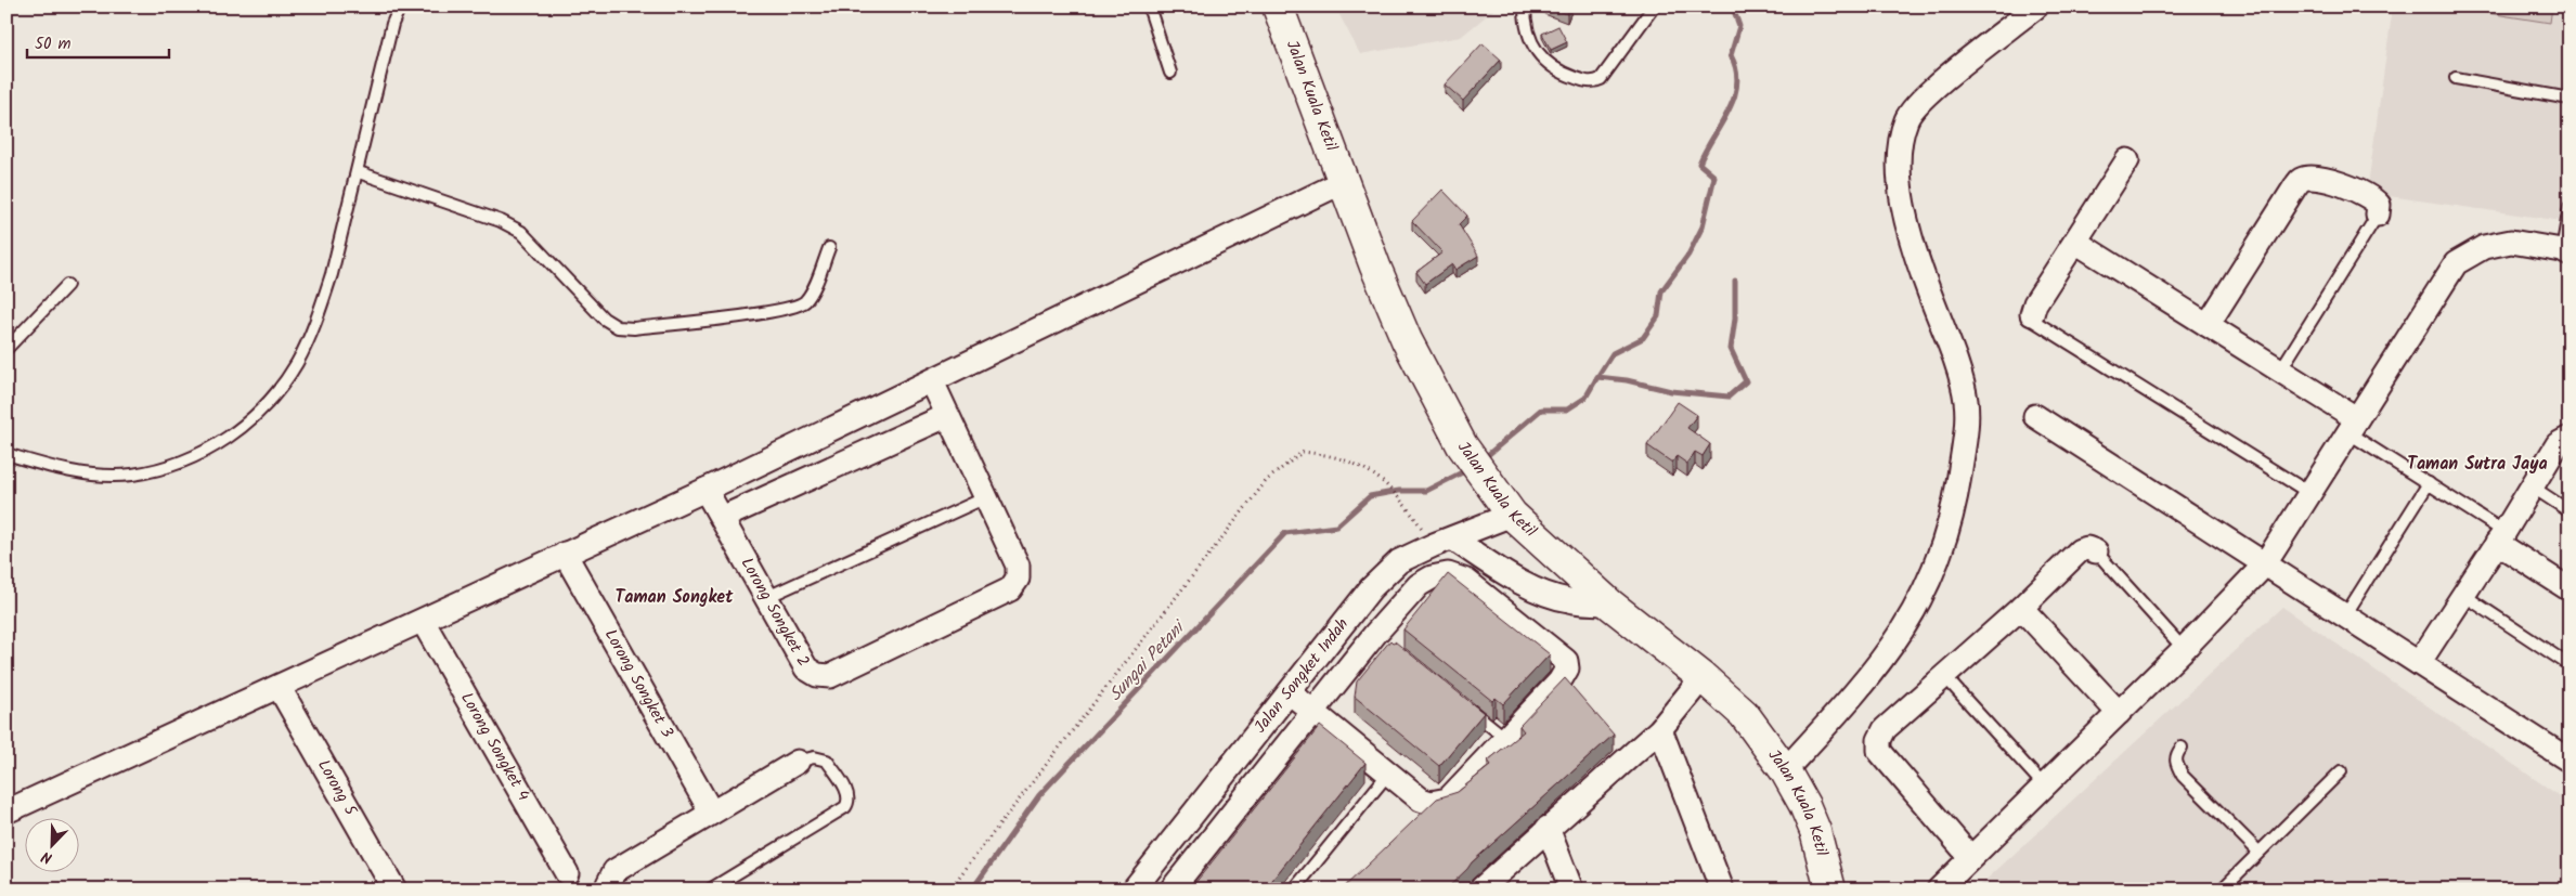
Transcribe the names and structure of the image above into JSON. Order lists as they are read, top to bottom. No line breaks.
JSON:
{"streets":{"main road":["Jalan Kuala Ketil"],"street":["Lorong Songket 2","Jalan Songket Indah","Lorong Songket 3","Lorong Songket 4","Lorong 5"]},"crossings":[["Jalan Kuala Ketil","Jalan Songket Indah"]],"districts":["Taman Sutra Jaya","Taman Songket"],"water":["Sungai Petani"],"scale_bar":"50 m","north":"bottom left"}
